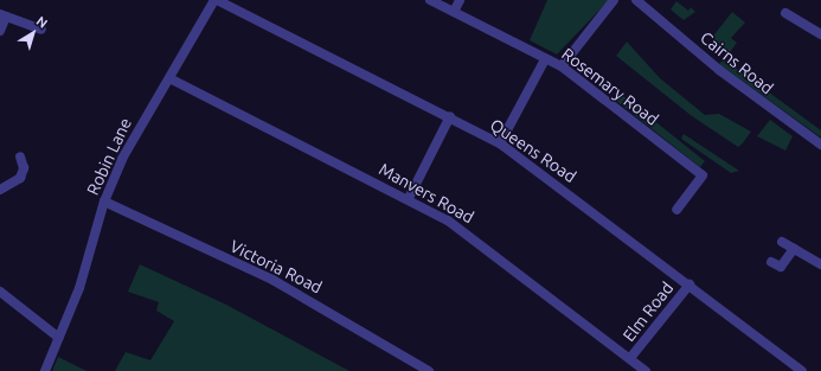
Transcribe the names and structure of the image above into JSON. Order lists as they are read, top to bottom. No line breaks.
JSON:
{"streets":{"street":["Cairns Road","Rosemary Road","Queens Road","Robin Lane","Manvers Road","Victoria Road","Elm Road"]},"crossings":[["Queens Road","Robin Lane"],["Queens Road","Elm Road"],["Robin Lane","Manvers Road"],["Robin Lane","Victoria Road"],["Manvers Road","Elm Road"]],"north":"top right"}
